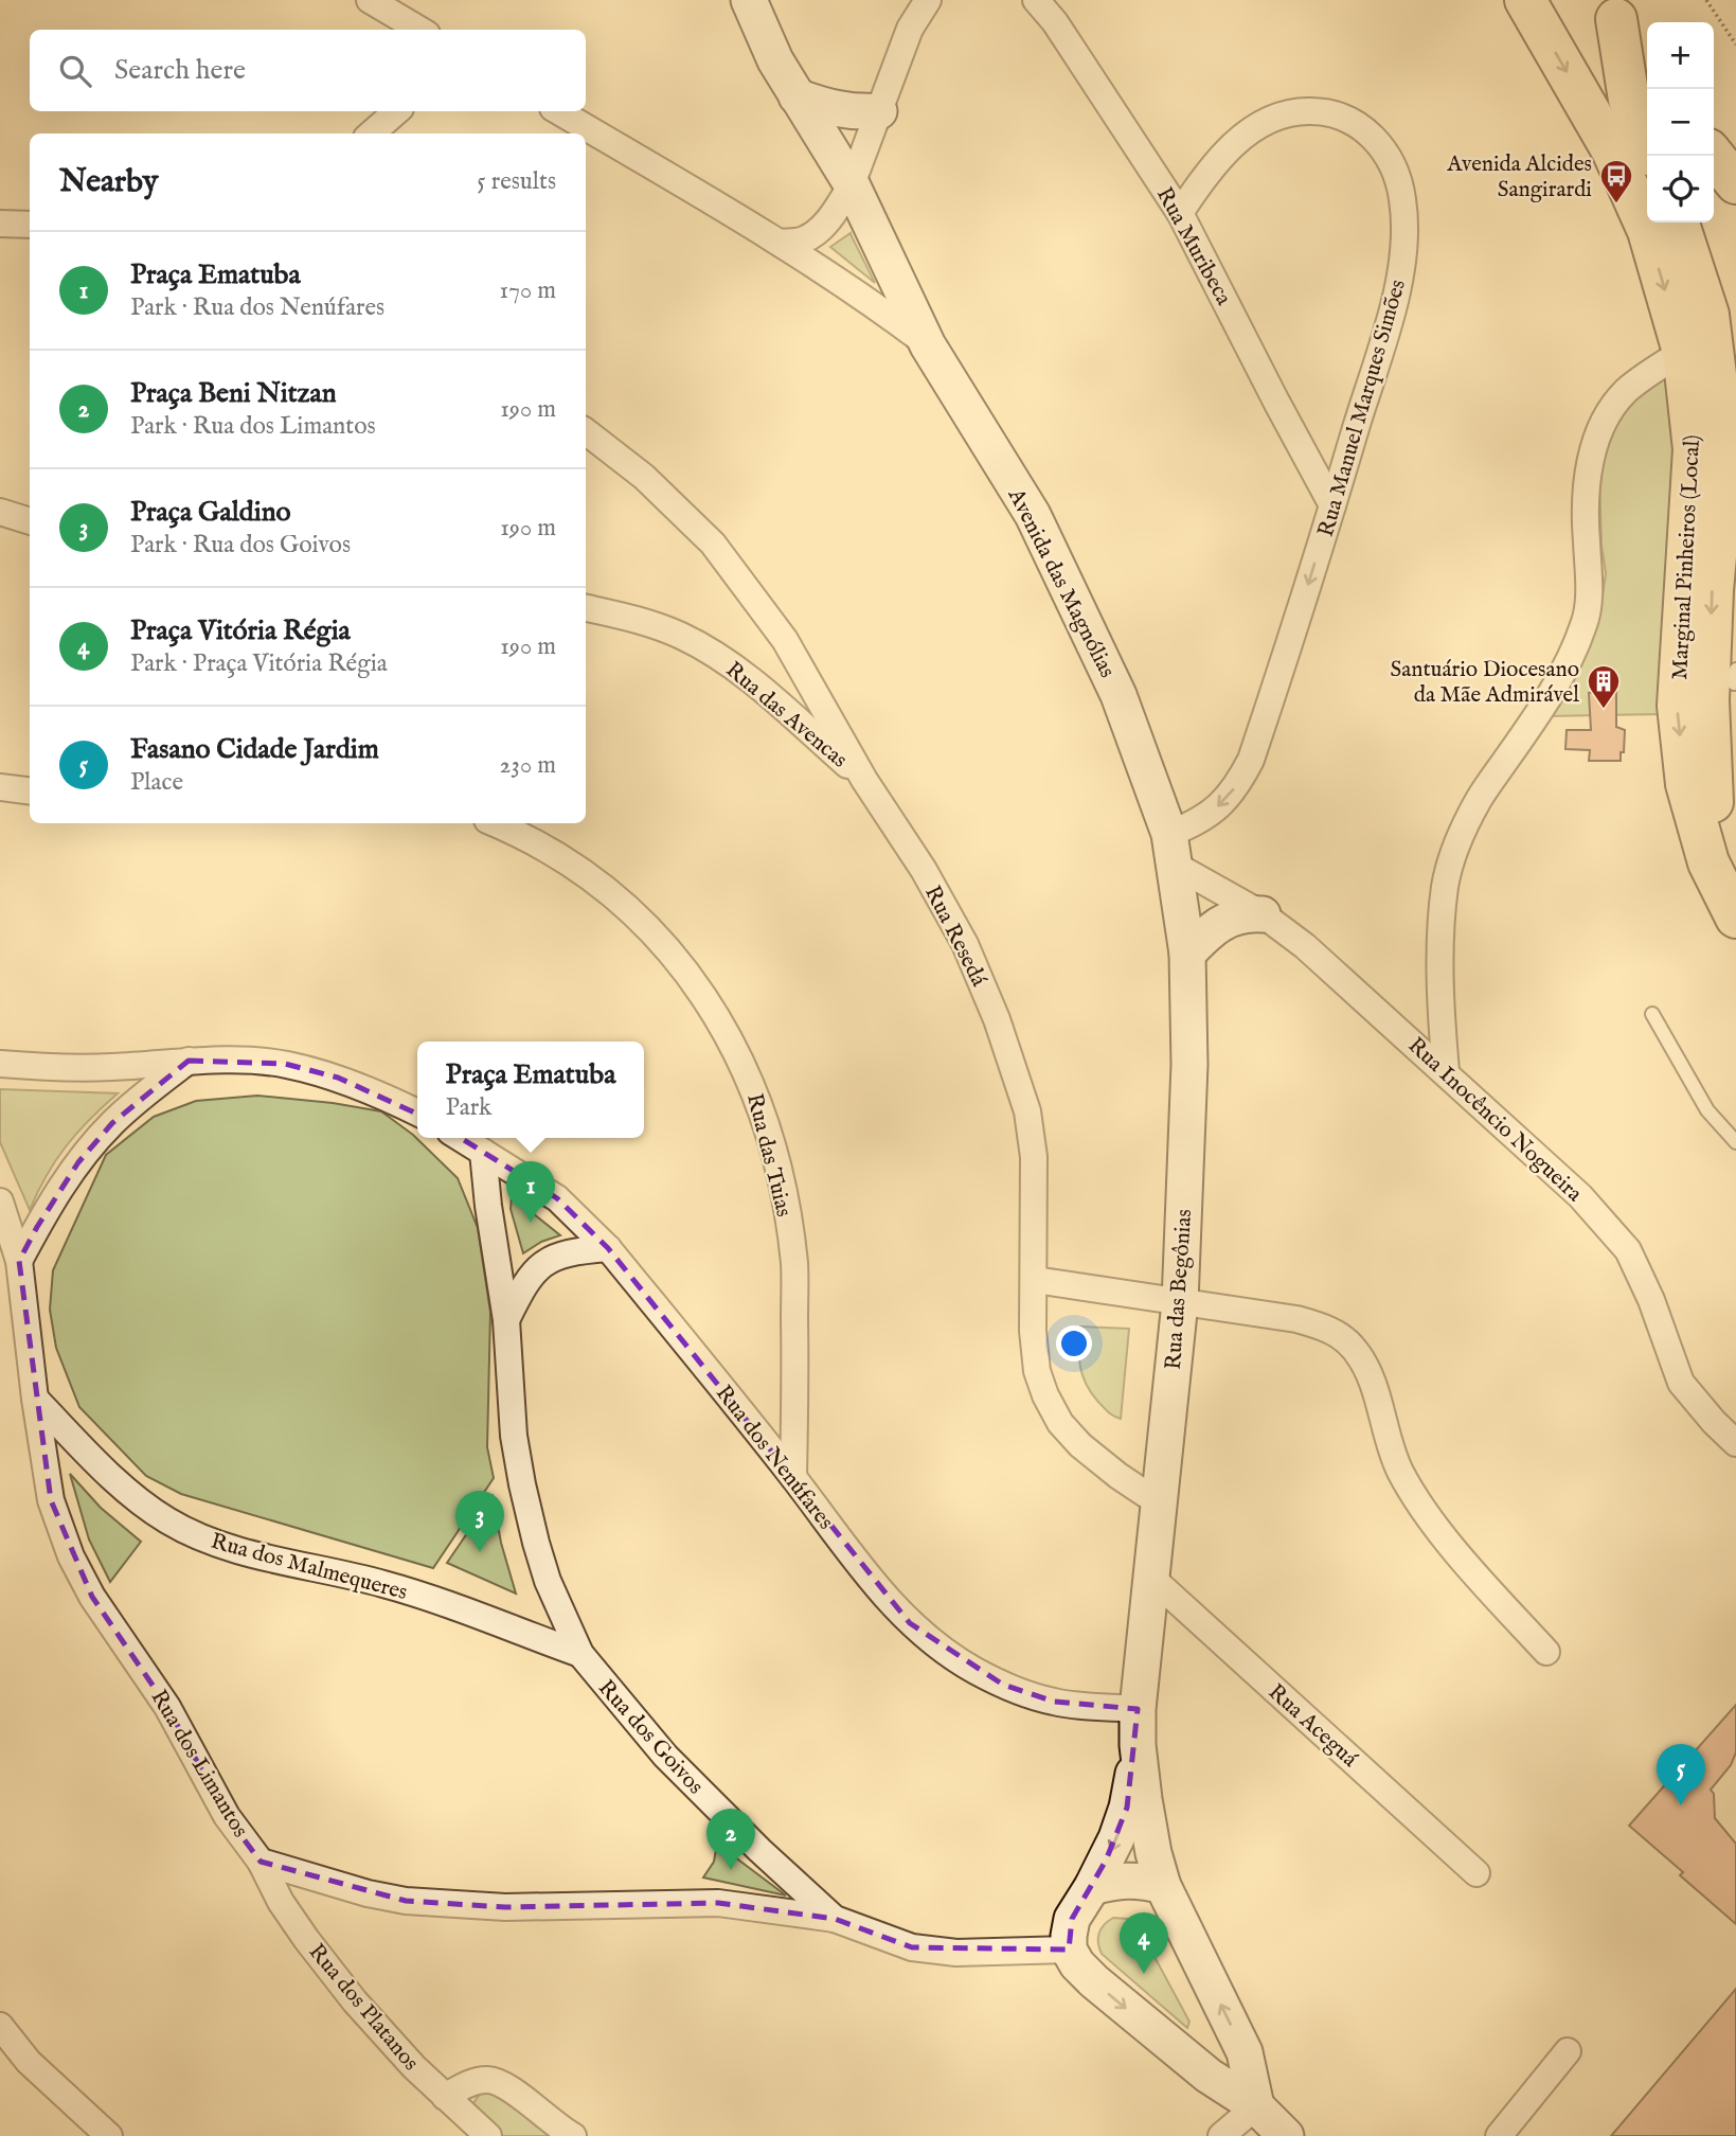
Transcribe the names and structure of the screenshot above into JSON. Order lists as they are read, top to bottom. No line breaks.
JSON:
{"streets":{"highway":["Marginal Pinheiros (Local)"],"main road":["Avenida das Magnólias","Rua das Begônias"],"street":["Rua Muribeca","Rua Manuel Marques Simões","Rua das Avencas","Rua Resedá","Rua Inocêncio Nogueira","Rua das Tuias","Rua dos Nenúfares","Rua dos Malmequeres","Rua Aceguá","Rua dos Goivos","Rua dos Limantos","Rua dos Platanos"]},"crossings":[["Rua Muribeca","Rua Manuel Marques Simões"],["Rua Manuel Marques Simões","Avenida das Magnólias"],["Rua Manuel Marques Simões","Rua Inocêncio Nogueira"],["Rua Manuel Marques Simões","Rua das Begônias"],["Avenida das Magnólias","Rua Inocêncio Nogueira"],["Avenida das Magnólias","Rua das Begônias"],["Rua das Avencas","Rua Resedá"],["Rua Resedá","Rua das Begônias"],["Rua Inocêncio Nogueira","Rua das Begônias"],["Rua das Tuias","Rua dos Nenúfares"],["Rua das Begônias","Rua dos Nenúfares"],["Rua das Begônias","Rua Aceguá"],["Rua das Begônias","Rua dos Goivos"],["Rua dos Nenúfares","Rua dos Goivos"],["Rua dos Malmequeres","Rua dos Goivos"],["Rua dos Malmequeres","Rua dos Limantos"],["Rua dos Goivos","Rua dos Limantos"],["Rua dos Limantos","Rua dos Platanos"]],"places":{"bus stop":["Avenida Alcides Sangirardi"],"building":["Santuário Diocesano da Mãe Admirável"]},"page":{"map_buttons":["+","−"],"search":"Search here","heading":["Nearby","5 results"],"list":[{"mark":"1","name":"Praça Ematuba","note":"Park · Rua dos Nenúfares","value":"170 m"},{"mark":"2","name":"Praça Beni Nitzan","note":"Park · Rua dos Limantos","value":"190 m"},{"mark":"3","name":"Praça Galdino","note":"Park · Rua dos Goivos","value":"190 m"},{"mark":"4","name":"Praça Vitória Régia","note":"Park · Praça Vitória Régia","value":"190 m"},{"mark":"5","name":"Fasano Cidade Jardim","note":"Place","value":"230 m"}],"popup":["Praça Ematuba","Park"],"pins":["1","3","5","2","4"]}}
